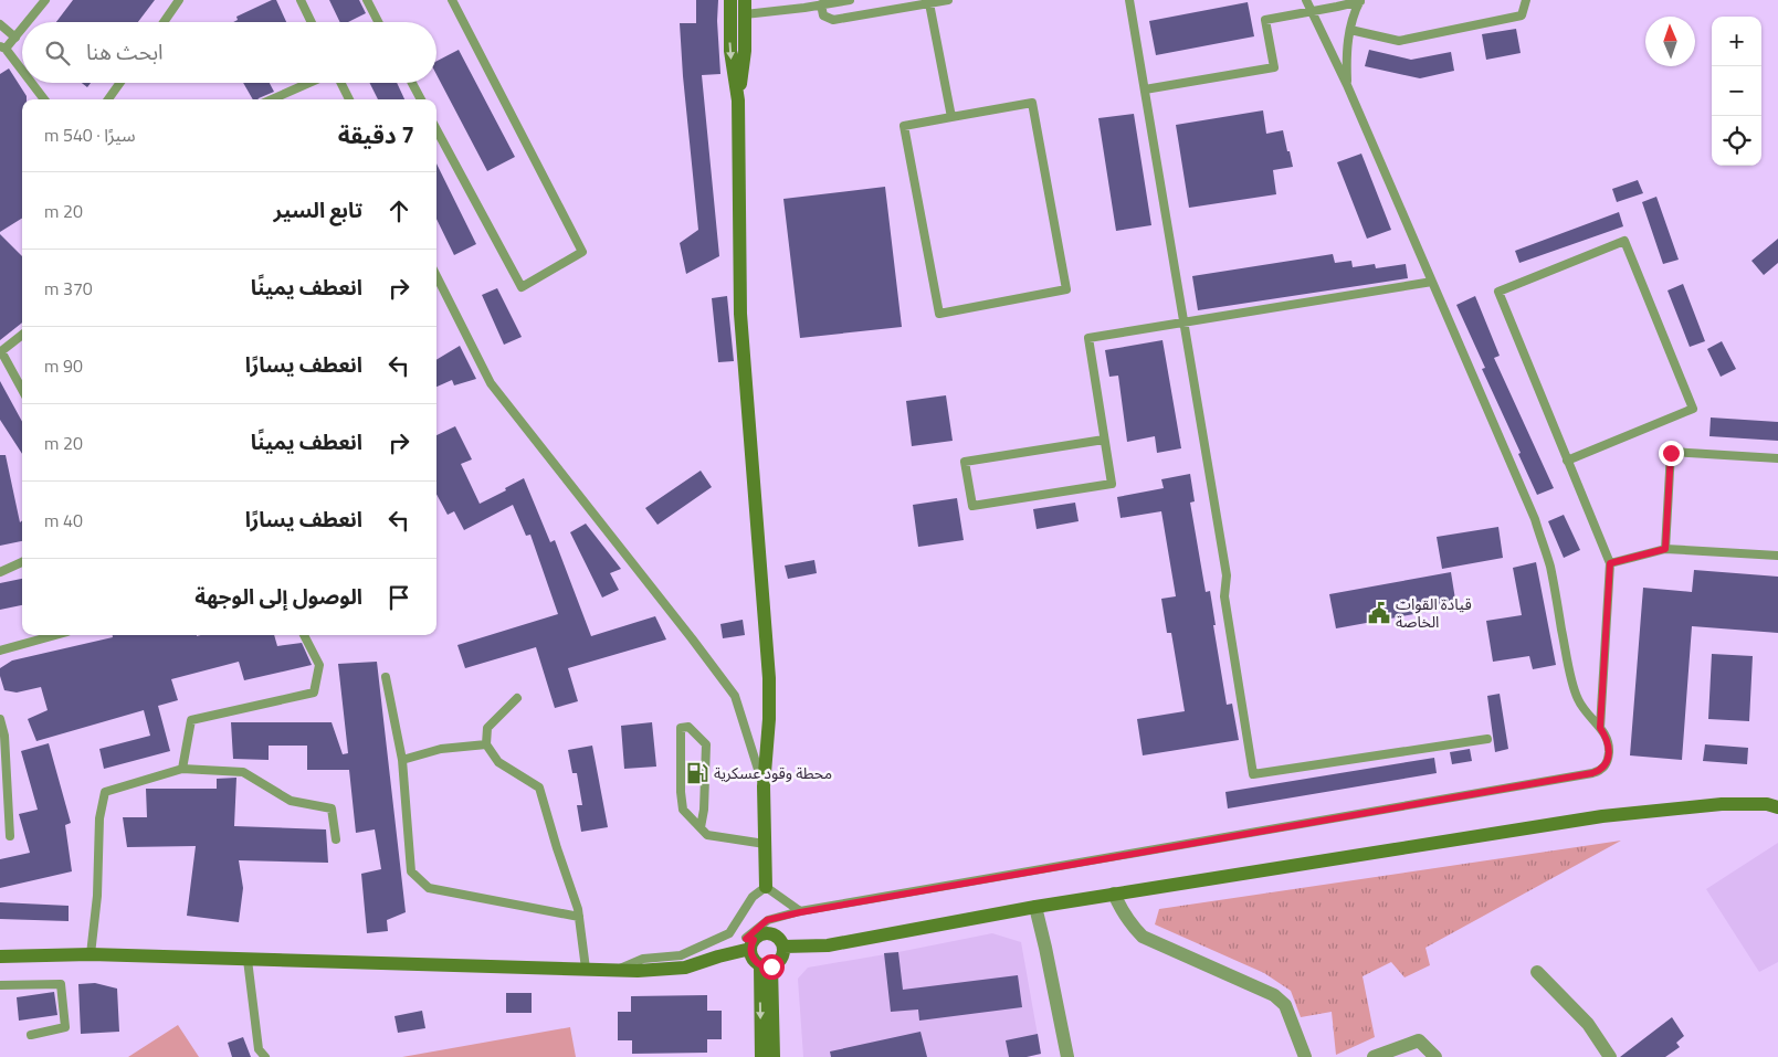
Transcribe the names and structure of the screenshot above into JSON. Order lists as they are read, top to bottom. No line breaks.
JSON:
{"places":{"public building":["قيادة القوات الخاصة"],"fuel station":["محطة وقود عسكرية"]},"north":"top","page":{"map_buttons":["+","−"],"search":"ابحث هنا","heading":["7 دقيقة","سيرًا · 540 m"],"list":[["تابع السير","20 m"],["انعطف يمينًا","370 m"],["انعطف يسارًا","90 m"],["انعطف يمينًا","20 m"],["انعطف يسارًا","40 m"],"الوصول إلى الوجهة"]}}
